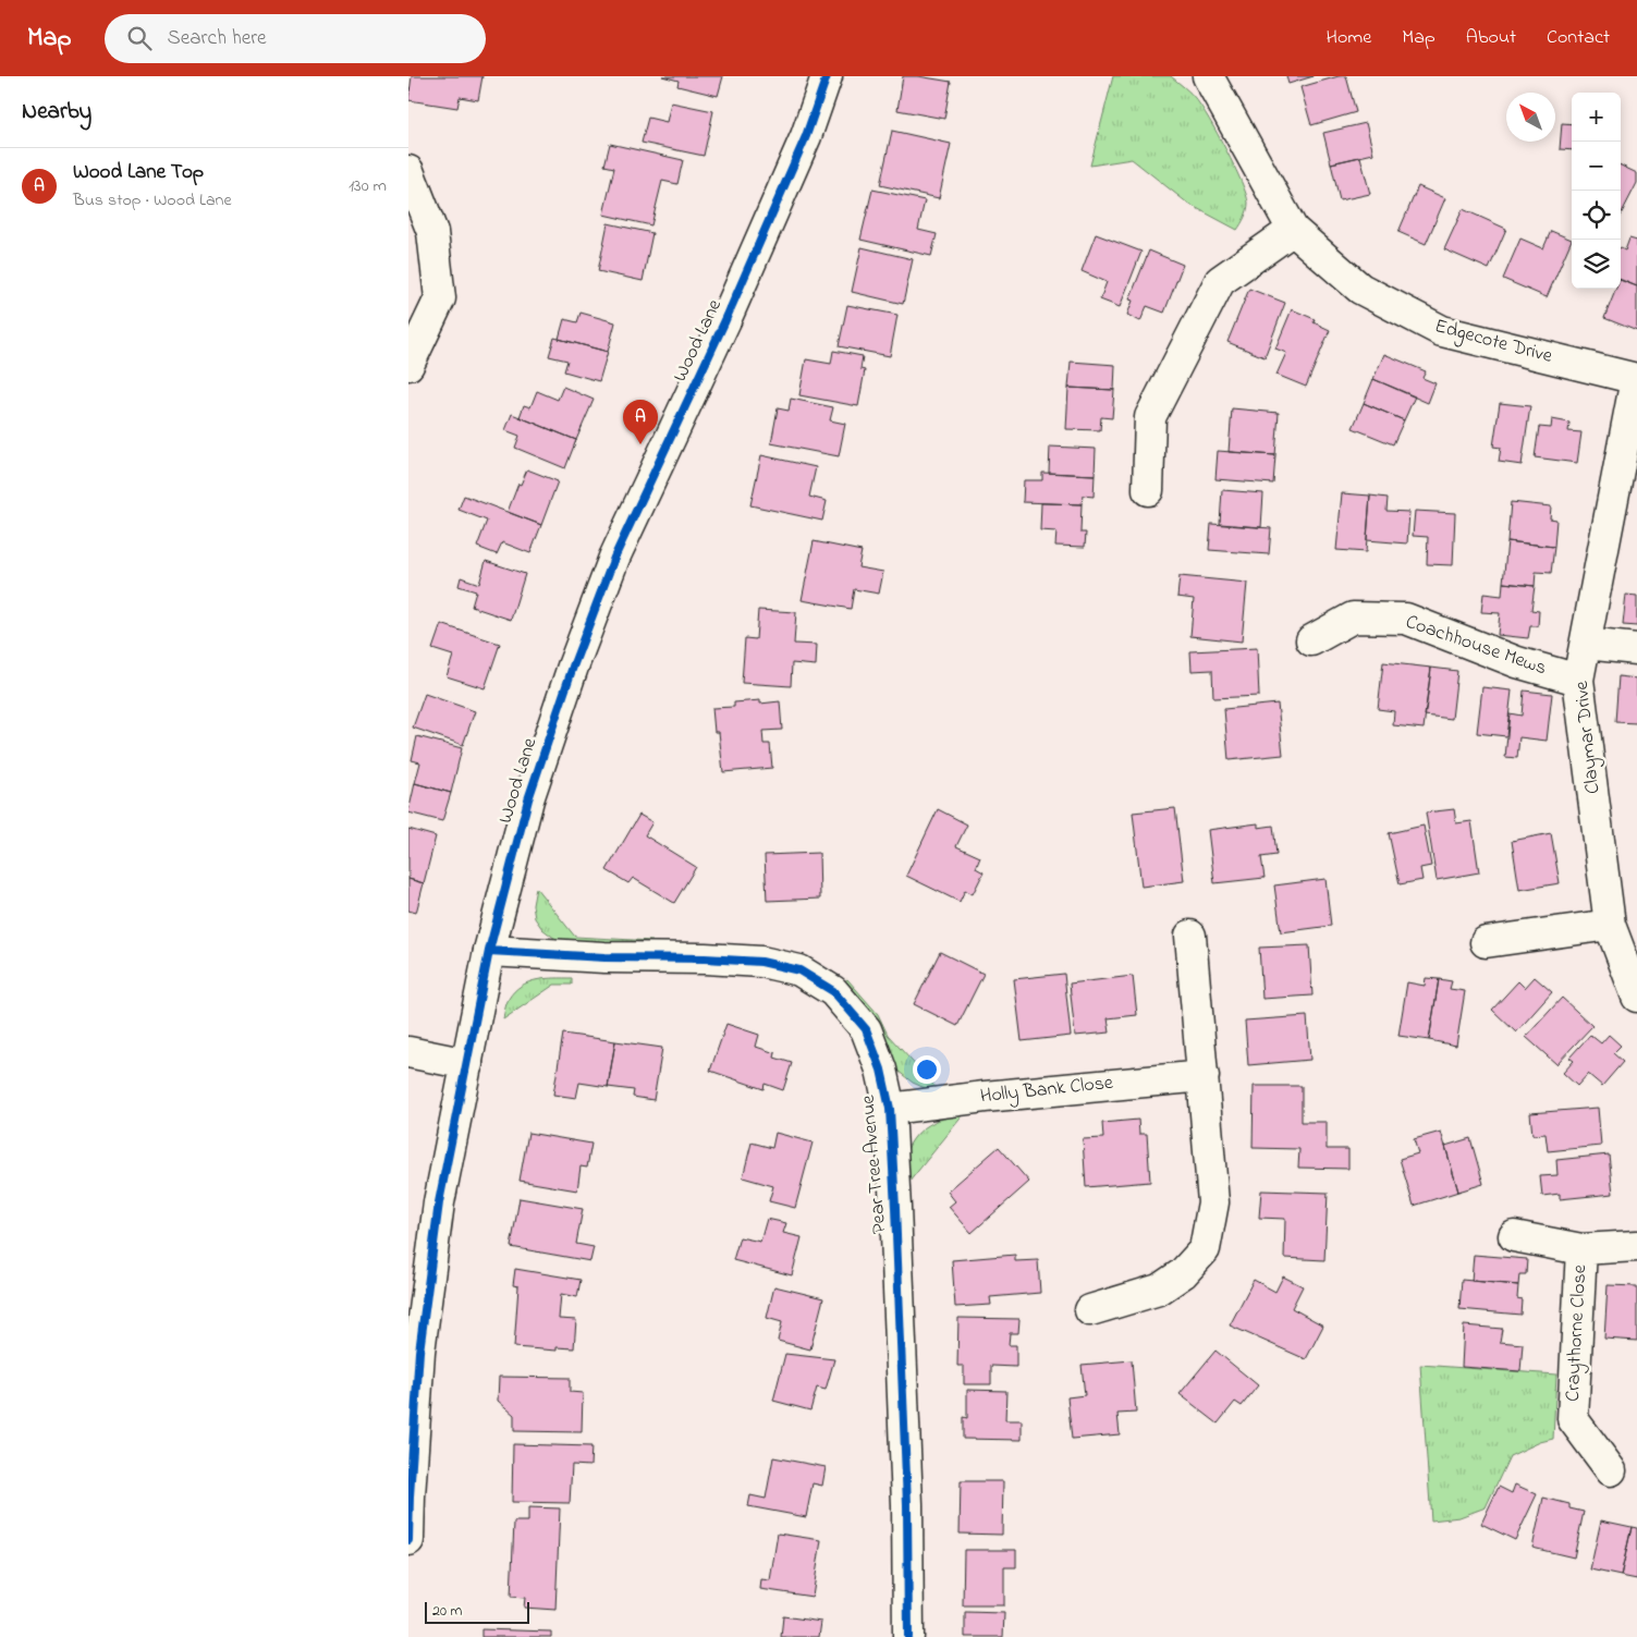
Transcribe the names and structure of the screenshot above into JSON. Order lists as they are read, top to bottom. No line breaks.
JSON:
{"streets":{"street":["Wood Lane","Edgecote Drive","Coachhouse Mews","Claymar Drive","Holly Bank Close","Pear Tree Avenue","Craythorne Close"]},"crossings":[["Wood Lane","Pear Tree Avenue"],["Edgecote Drive","Claymar Drive"],["Coachhouse Mews","Claymar Drive"],["Holly Bank Close","Pear Tree Avenue"]],"scale_bar":"20 m","north":"top left","page":{"header":"Map","search":"Search here","nav":["Home","Map","About","Contact"],"heading":"Nearby","map_buttons":["+","−"],"list":[{"mark":"A","name":"Wood Lane Top","note":"Bus stop · Wood Lane","value":"130 m"}],"pins":"A","scale":"20 m"}}
